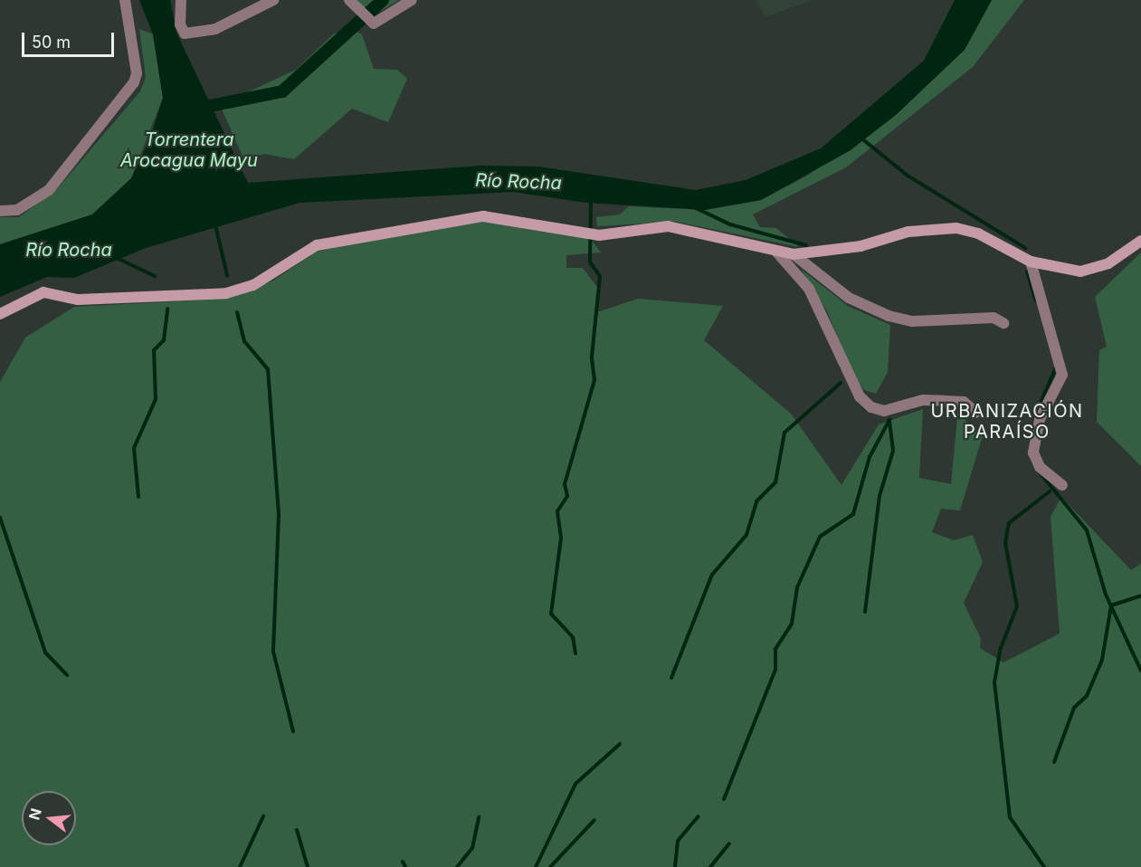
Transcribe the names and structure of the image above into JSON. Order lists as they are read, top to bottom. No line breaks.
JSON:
{"districts":["URBANIZACIÓN PARAÍSO"],"water":["Torrentera Arocagua Mayu","Río Rocha"],"scale_bar":"50 m","north":"left"}
